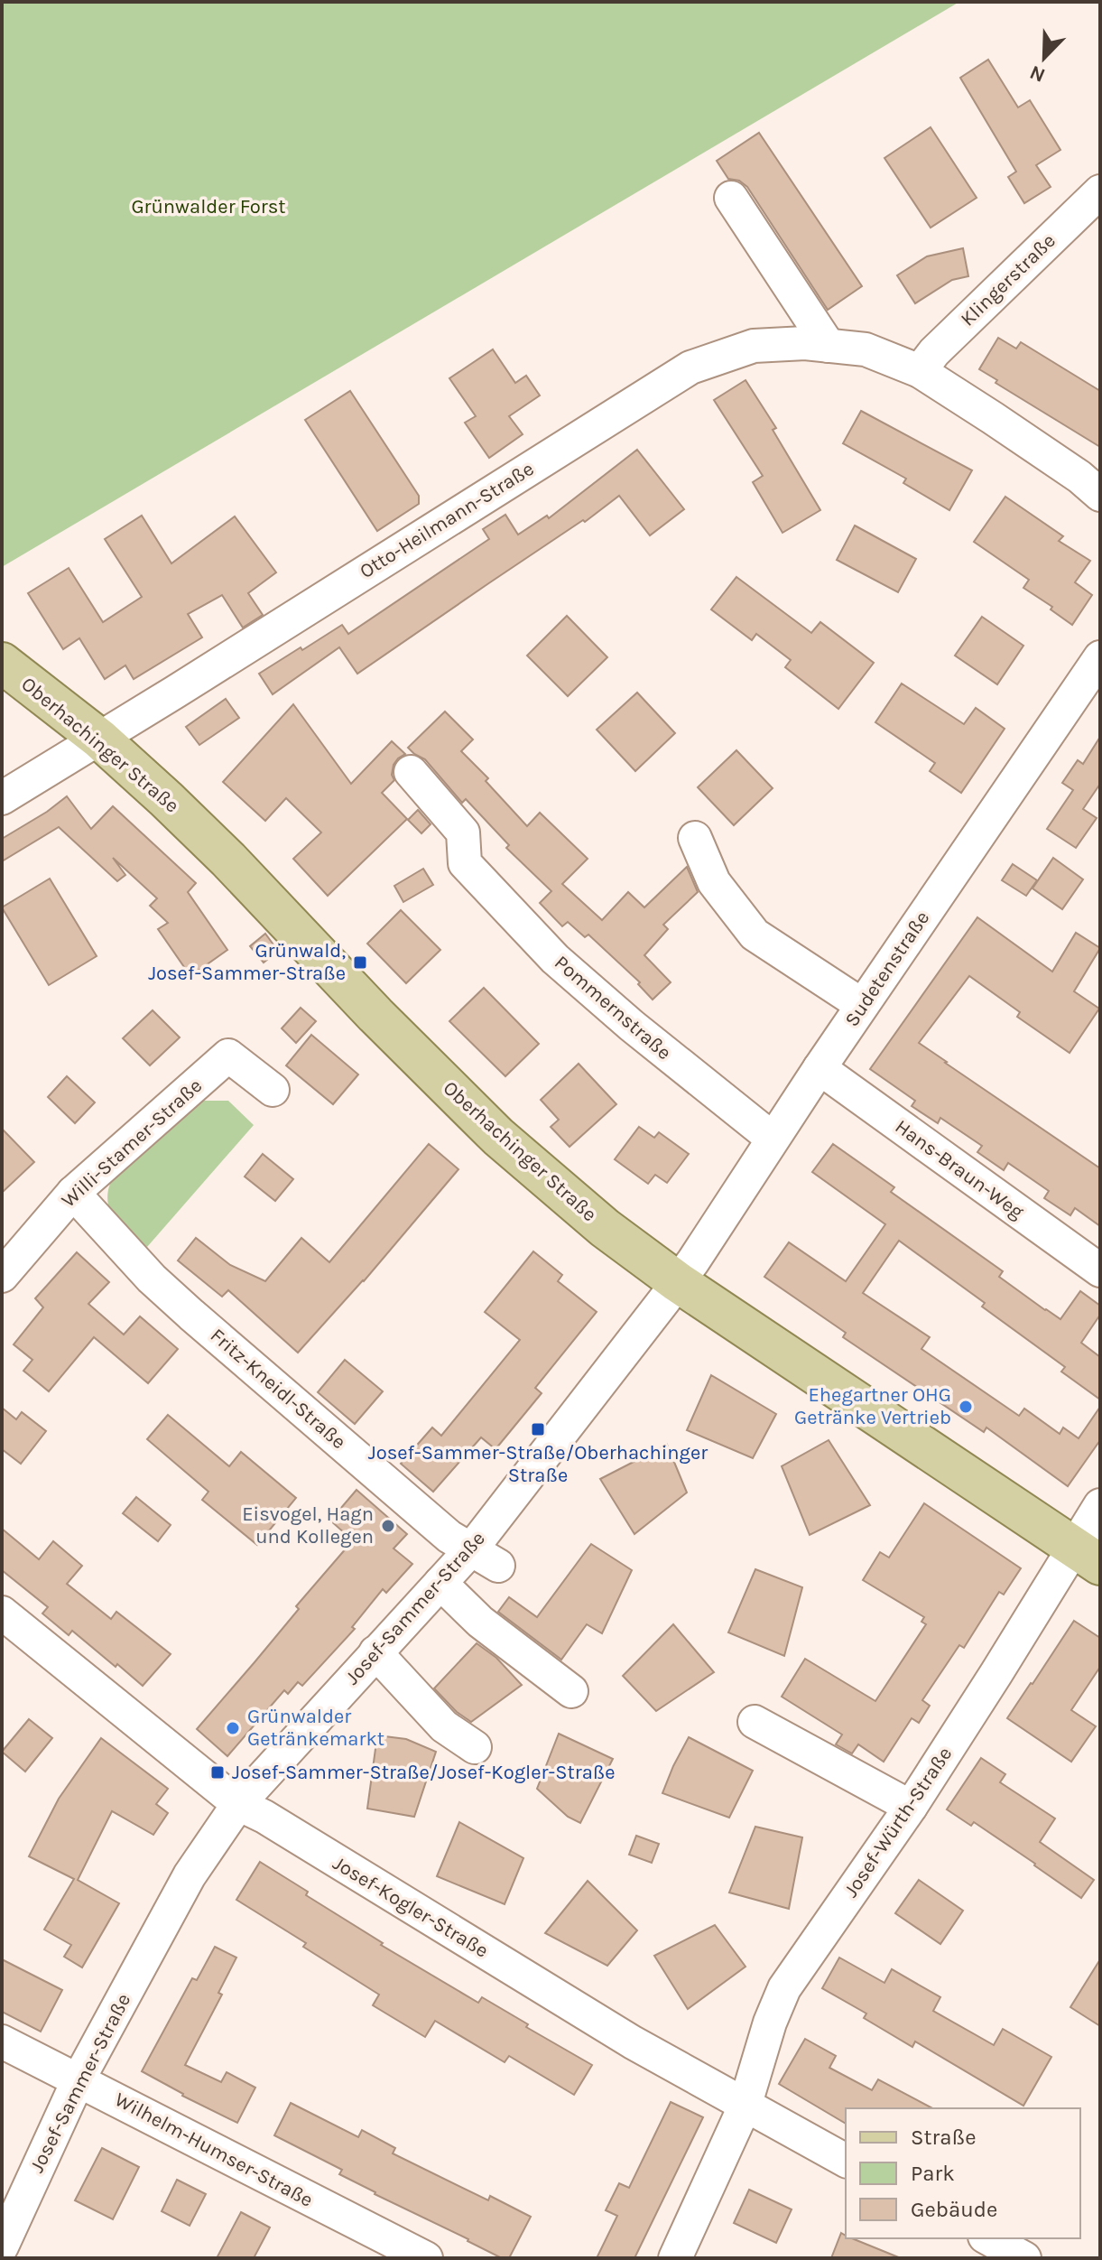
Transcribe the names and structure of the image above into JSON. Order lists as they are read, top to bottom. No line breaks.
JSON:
{"streets":{"main road":["Oberhachinger Straße"],"street":["Klingerstraße","Otto-Heilmann-Straße","Sudetenstraße","Pommernstraße","Willi-Stamer-Straße","Hans-Braun-Weg","Fritz-Kneidl-Straße","Josef-Sammer-Straße","Josef-Würth-Straße","Josef-Kogler-Straße","Wilhelm-Humser-Straße"]},"crossings":[["Klingerstraße","Otto-Heilmann-Straße"],["Otto-Heilmann-Straße","Oberhachinger Straße"],["Oberhachinger Straße","Sudetenstraße"],["Oberhachinger Straße","Josef-Sammer-Straße"],["Oberhachinger Straße","Josef-Würth-Straße"],["Sudetenstraße","Pommernstraße"],["Sudetenstraße","Hans-Braun-Weg"],["Sudetenstraße","Josef-Sammer-Straße"],["Willi-Stamer-Straße","Fritz-Kneidl-Straße"],["Fritz-Kneidl-Straße","Josef-Sammer-Straße"],["Josef-Sammer-Straße","Josef-Kogler-Straße"],["Josef-Sammer-Straße","Wilhelm-Humser-Straße"],["Josef-Würth-Straße","Josef-Kogler-Straße"]],"parks":["Grünwalder Forst"],"places":{"transit":["Grünwald, Josef-Sammer-Straße","Josef-Sammer-Straße/Oberhachinger Straße","Josef-Sammer-Straße/Josef-Kogler-Straße"],"other":["Ehegartner OHG Getränke Vertrieb","Eisvogel, Hagn und Kollegen","Grünwalder Getränkemarkt"]},"legend":["Straße","Park","Gebäude"],"north":"bottom left"}
